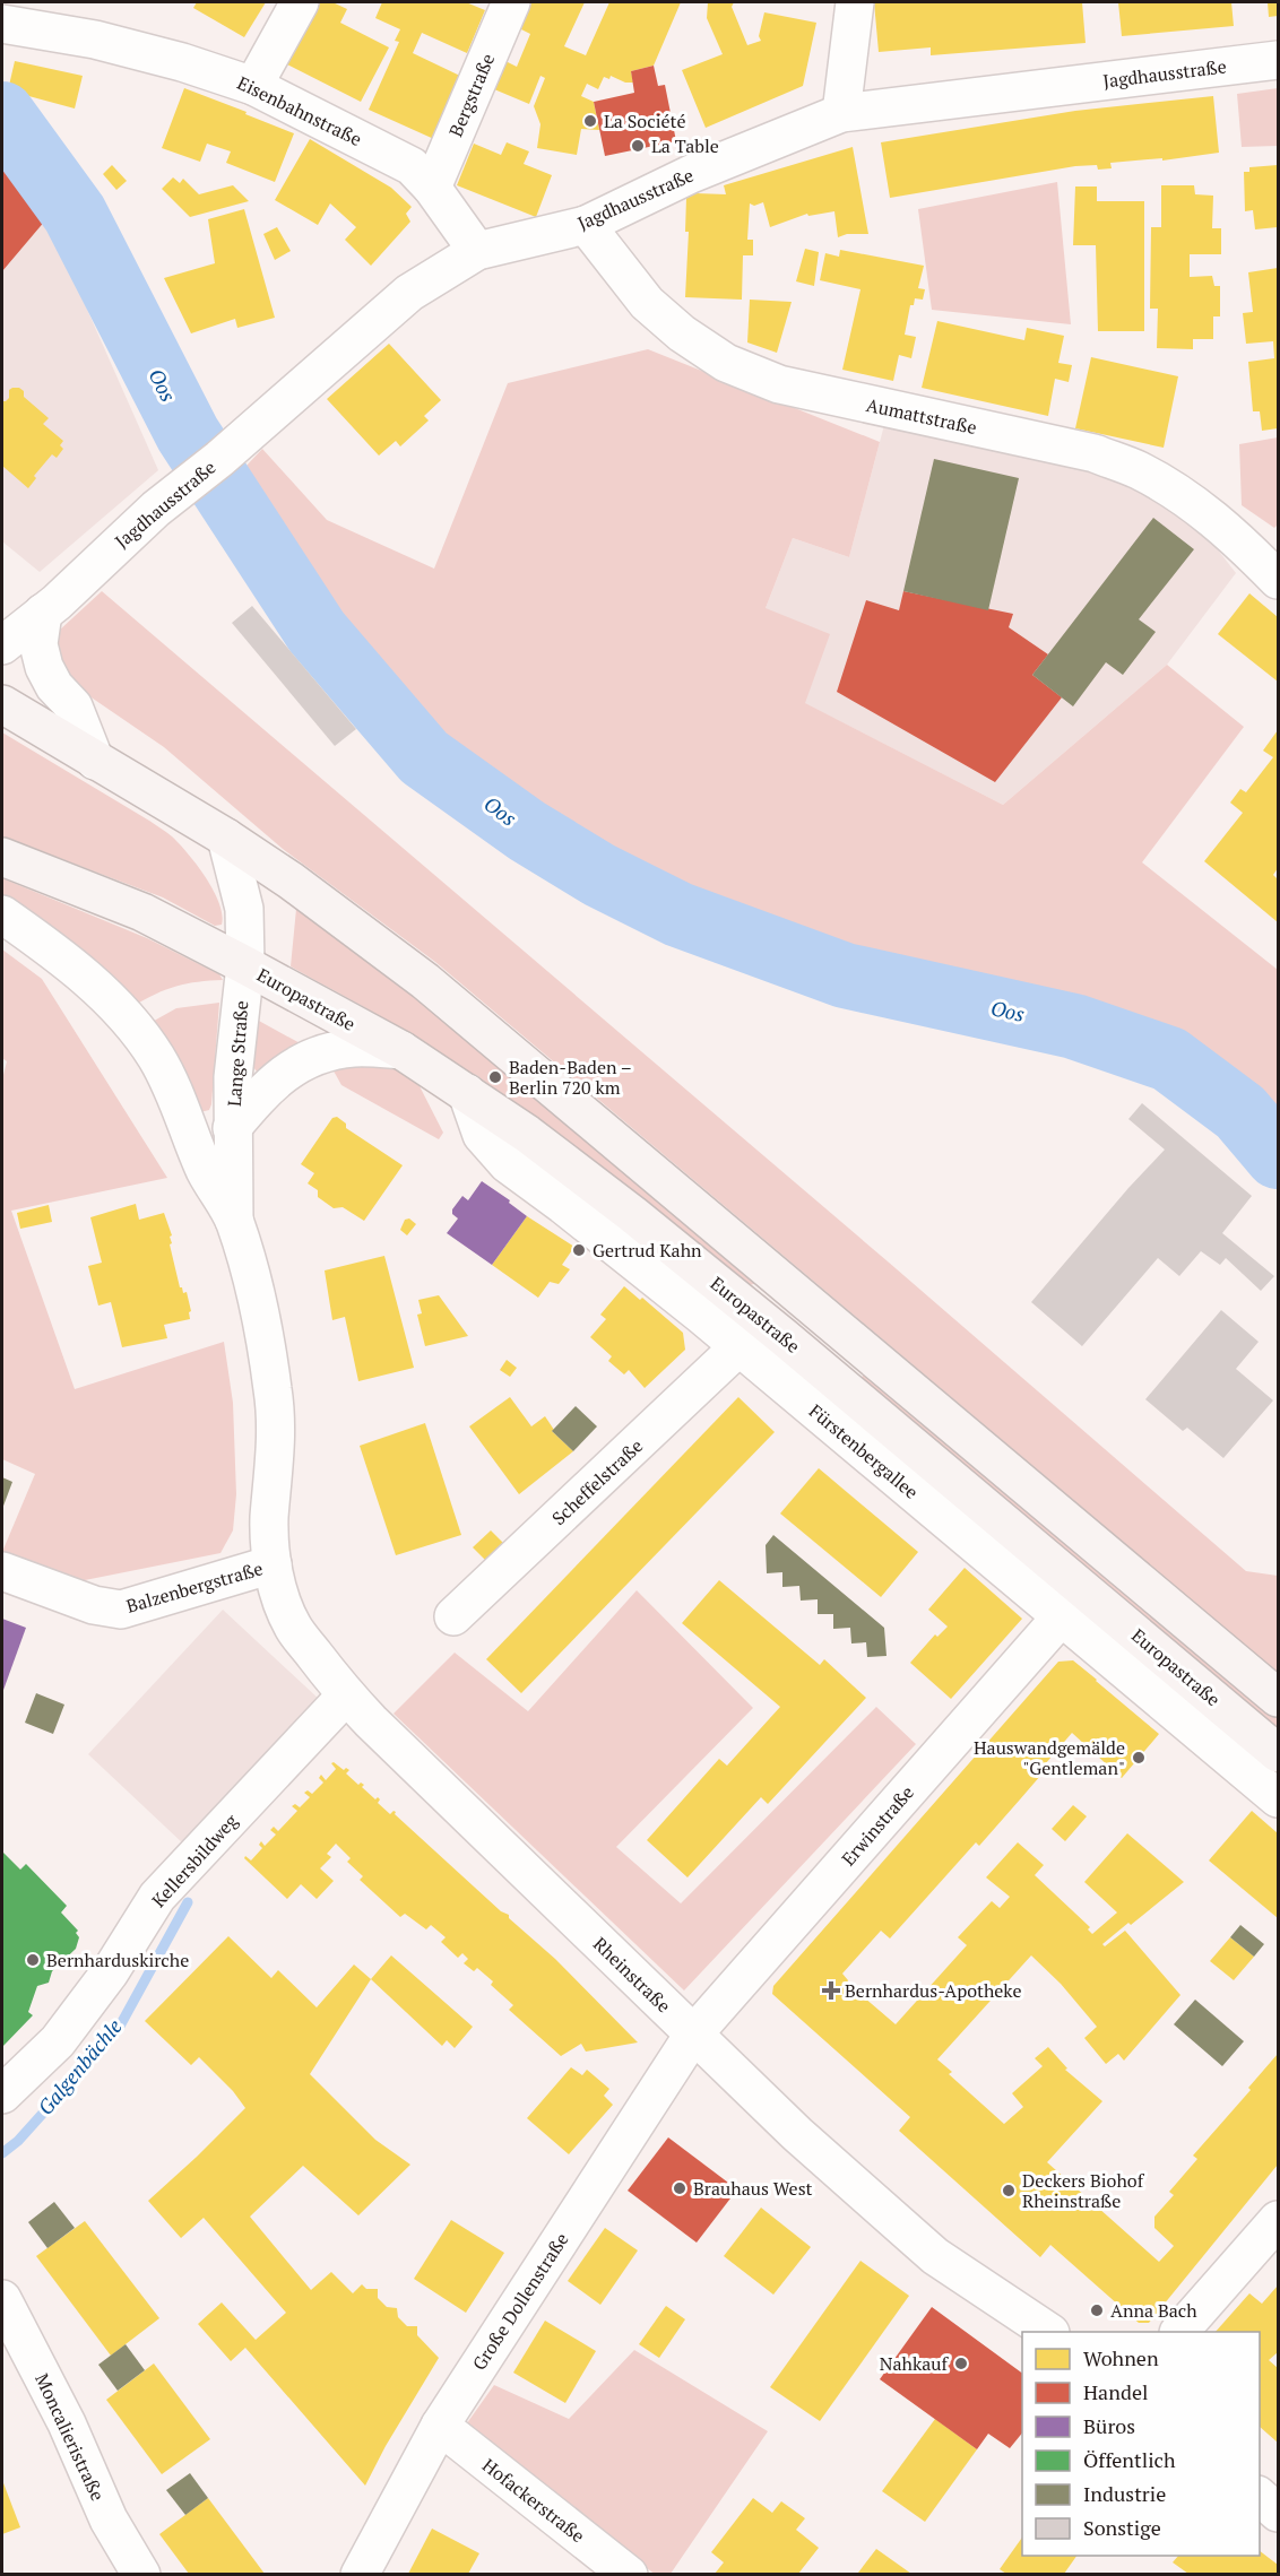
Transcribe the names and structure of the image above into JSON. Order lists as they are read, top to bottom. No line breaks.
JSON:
{"streets":{"main road":["Europastraße"],"street":["Jagdhausstraße","Bergstraße","Eisenbahnstraße","Aumattstraße","Lange Straße","Fürstenbergallee","Scheffelstraße","Balzenbergstraße","Erwinstraße","Kellersbildweg","Rheinstraße","Große Dollenstraße","Moncalieristraße","Hofackerstraße"]},"crossings":[["Jagdhausstraße","Eisenbahnstraße"],["Jagdhausstraße","Aumattstraße"],["Bergstraße","Eisenbahnstraße"],["Europastraße","Lange Straße"],["Europastraße","Fürstenbergallee"],["Lange Straße","Balzenbergstraße"],["Lange Straße","Rheinstraße"],["Fürstenbergallee","Scheffelstraße"],["Fürstenbergallee","Erwinstraße"],["Balzenbergstraße","Rheinstraße"],["Erwinstraße","Rheinstraße"],["Erwinstraße","Große Dollenstraße"],["Kellersbildweg","Rheinstraße"],["Rheinstraße","Große Dollenstraße"],["Große Dollenstraße","Hofackerstraße"]],"water":["Oos","Galgenbächle"],"places":{"other":["La Société","La Table","Baden-Baden – Berlin 720 km","Gertrud Kahn","Hauswandgemälde \"Gentleman\"","Bernharduskirche","Brauhaus West","Deckers Biohof Rheinstraße","Anna Bach","Nahkauf"],"health":["Bernhardus-Apotheke"]},"legend":["Wohnen","Handel","Büros","Öffentlich","Industrie","Sonstige"]}
